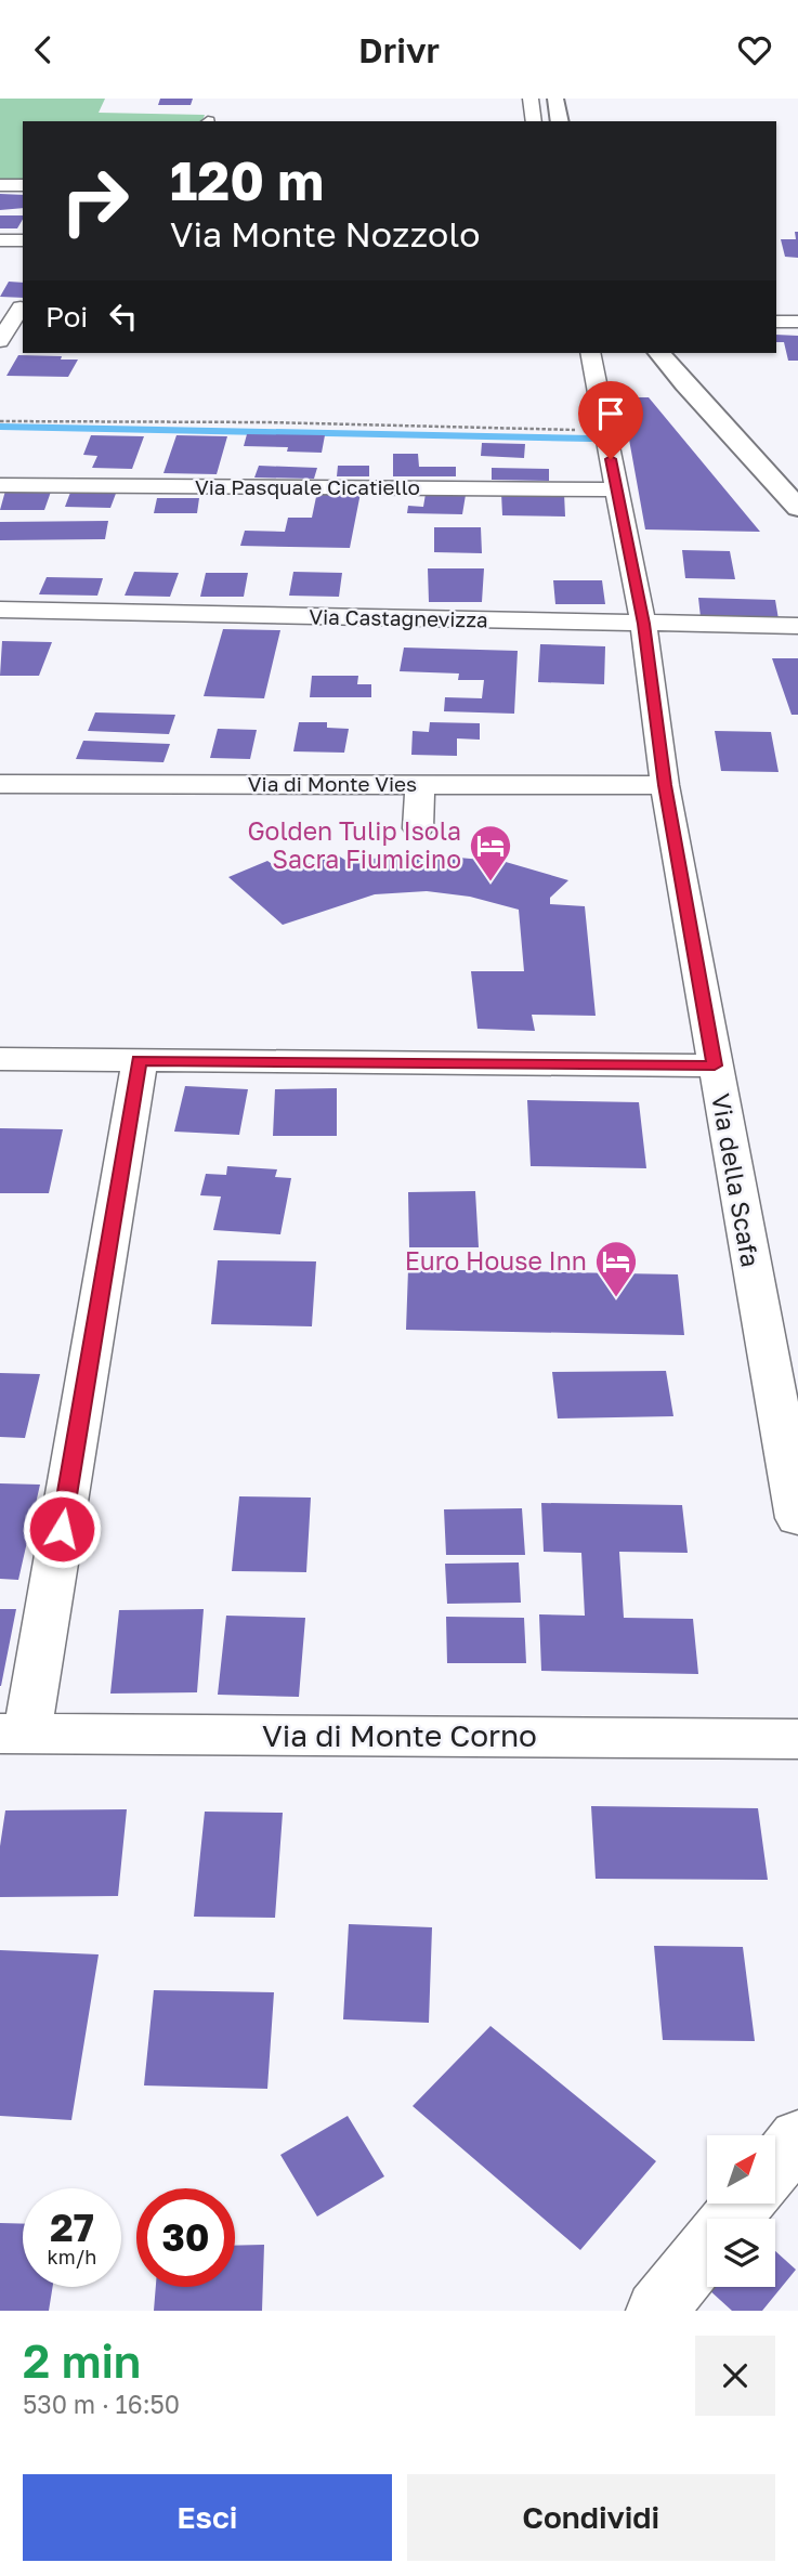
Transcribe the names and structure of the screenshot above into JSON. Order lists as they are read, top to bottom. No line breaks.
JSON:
{"streets":{"street":["Via Pasquale Cicatiello","Via Castagnevizza","Via di Monte Vies","Via della Scafa","Via di Monte Corno"]},"crossings":[["Via Pasquale Cicatiello","Via della Scafa"],["Via Castagnevizza","Via della Scafa"],["Via di Monte Vies","Via della Scafa"]],"places":{"hotel":["Golden Tulip Isola Sacra Fiumicino","Euro House Inn"]},"north":"top right","page":{"header":"Drivr","turn":["120 m","Via Monte Nozzolo"],"then":"Poi","speed":"27 km/h","limit":"30","heading":["2 min","530 m · 16:50"],"buttons":["Esci","Condividi"]}}
